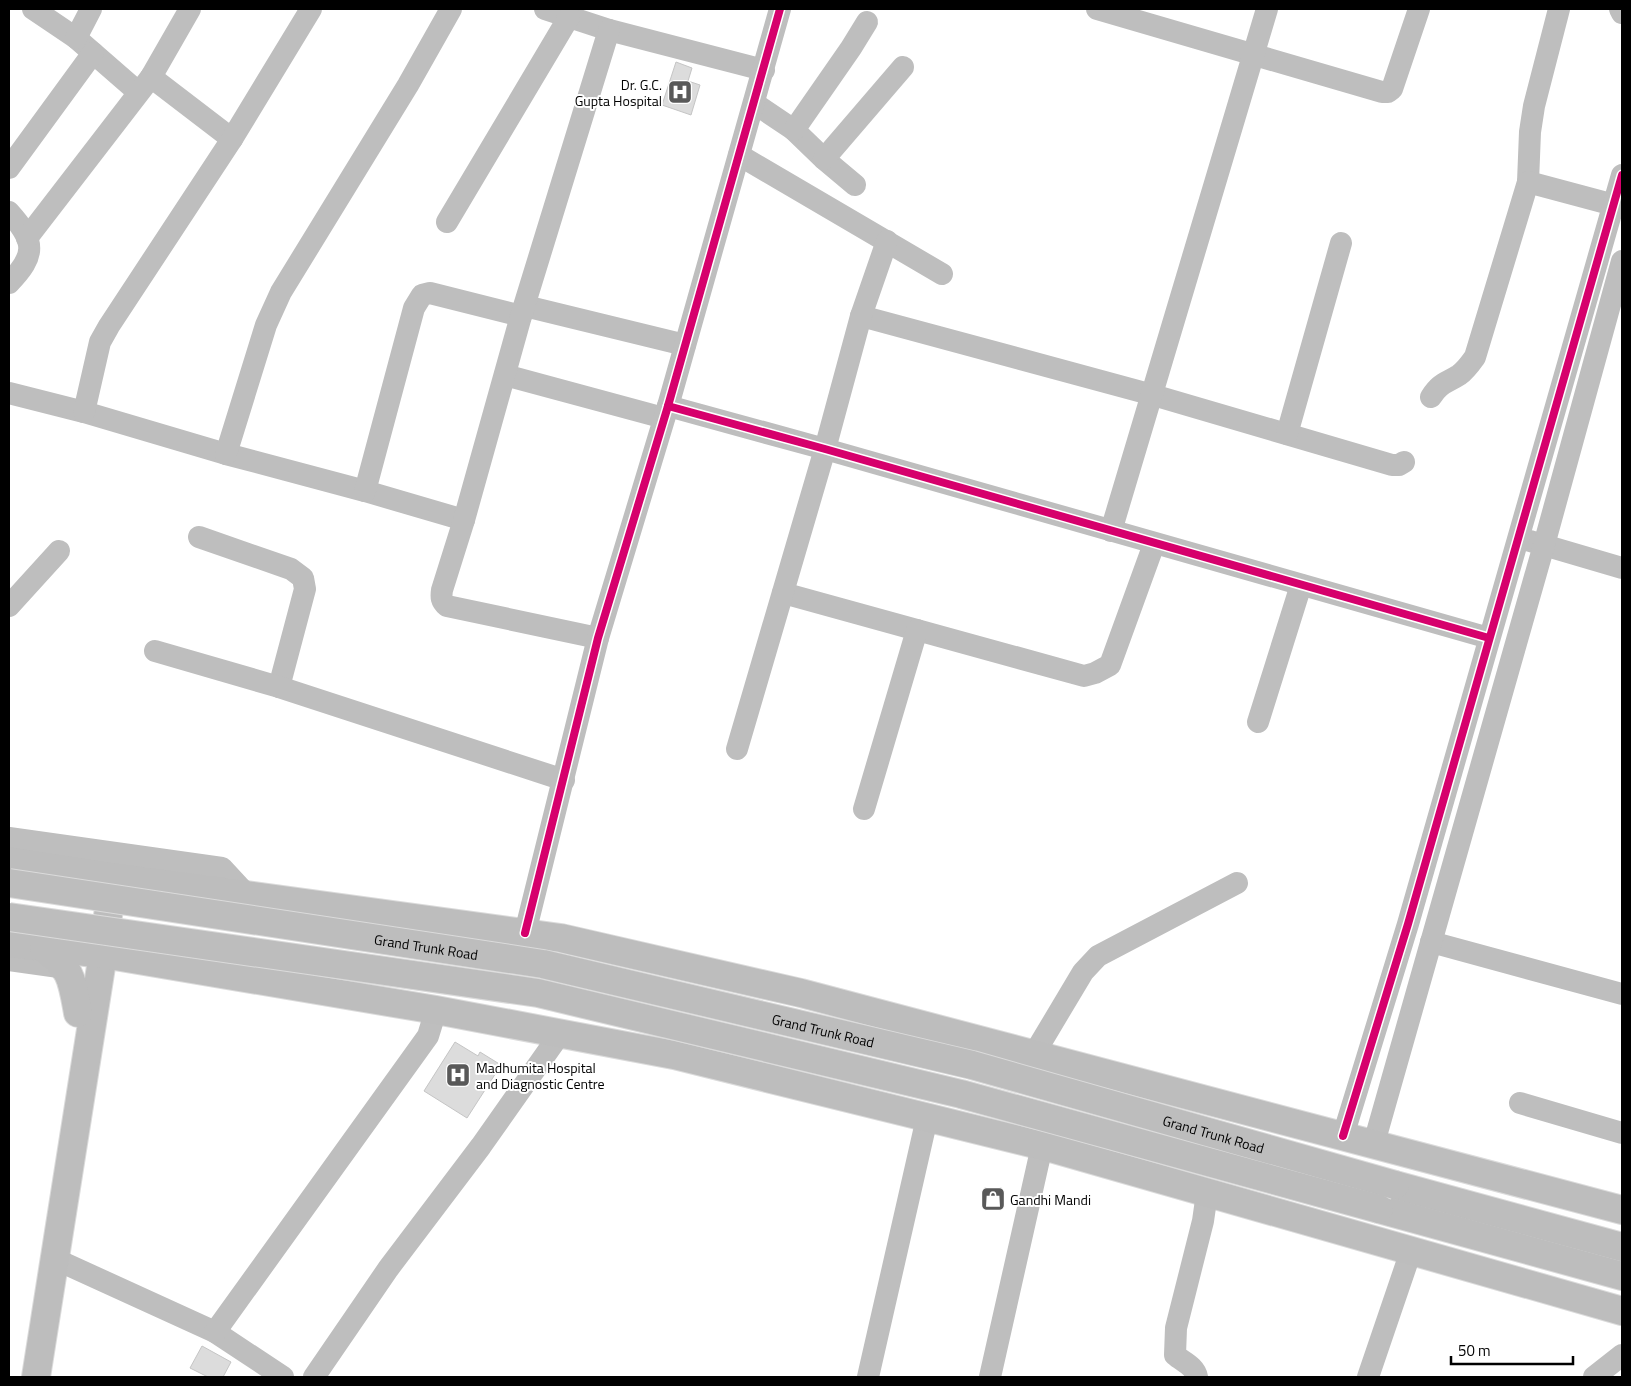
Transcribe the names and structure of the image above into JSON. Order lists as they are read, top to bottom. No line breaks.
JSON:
{"streets":{"main road":["Grand Trunk Road"]},"places":{"hospital":["Dr. G.C. Gupta Hospital","Madhumita Hospital and Diagnostic Centre"],"shop":["Gandhi Mandi"]},"scale_bar":"50 m"}
